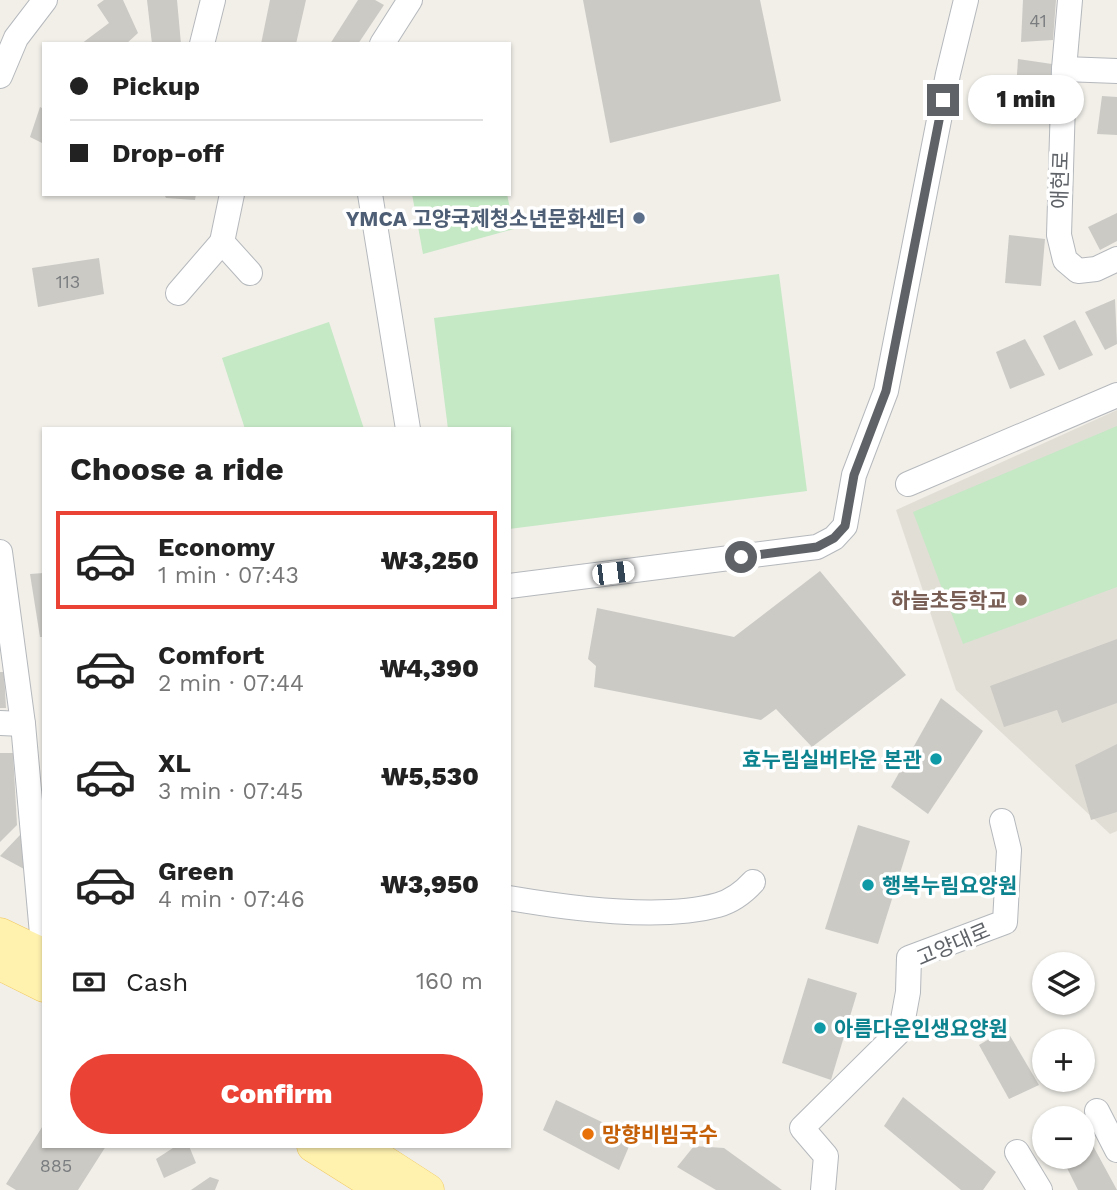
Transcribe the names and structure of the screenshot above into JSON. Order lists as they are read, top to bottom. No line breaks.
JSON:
{"streets":{"street":["애현로","고양대로"]},"places":["YMCA 고양국제청소년문화센터","하늘초등학교","효누림실버타운 본관","행복누림요양원","아름다운인생요양원","망향비빔국수"],"house_numbers":["41","113","885"],"page":{"banner":["Pickup","Drop-off"],"bubble":"1 min","heading":"Choose a ride","list":[{"name":"Economy","note":"1 min · 07:43","value":"₩3,250"},{"name":"Comfort","note":"2 min · 07:44","value":"₩4,390"},{"name":"XL","note":"3 min · 07:45","value":"₩5,530"},{"name":"Green","note":"4 min · 07:46","value":"₩3,950"}],"pay":["Cash","160 m"],"map_buttons":["+","−"],"buttons":"Confirm"}}
